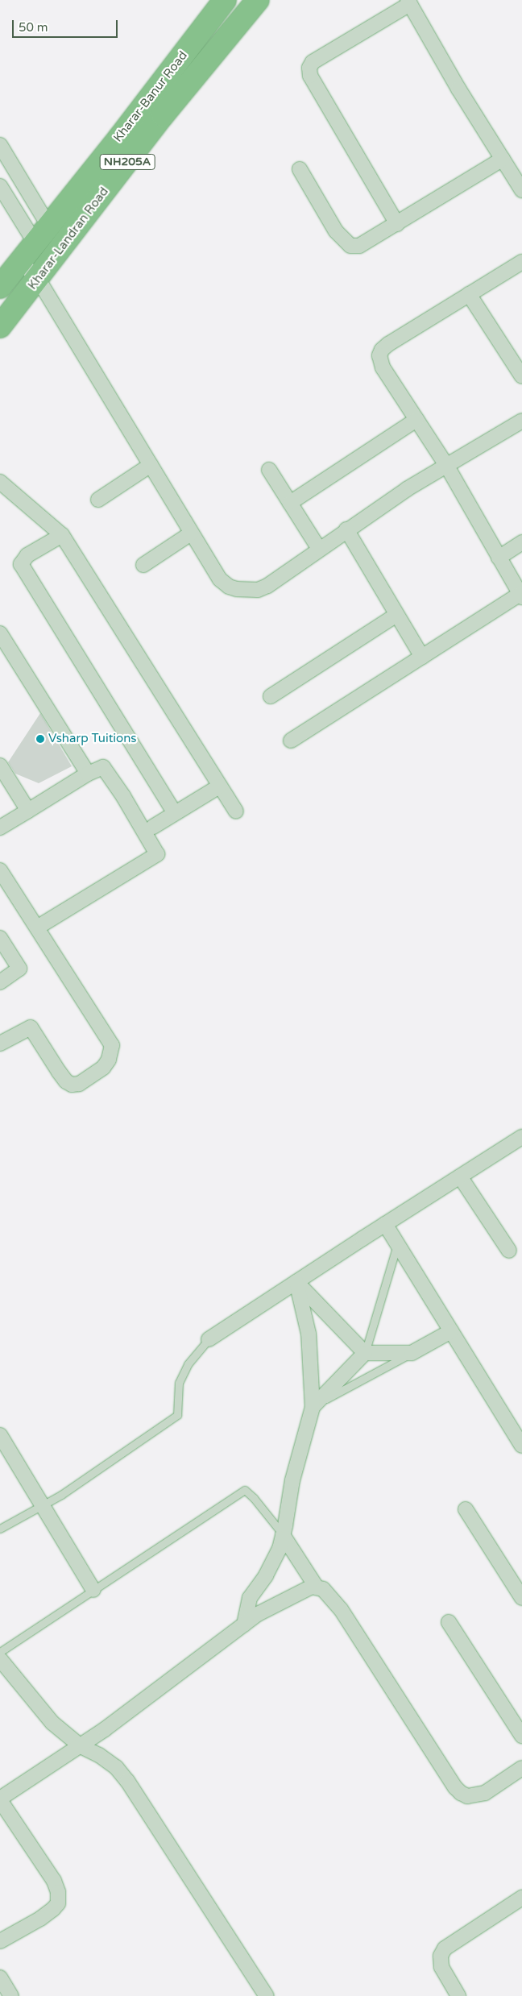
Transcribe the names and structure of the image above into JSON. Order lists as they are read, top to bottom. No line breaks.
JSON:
{"streets":{"highway":["Kharar-Banur Road","NH205A","Kharar-Landran Road"]},"places":["Vsharp Tuitions"],"scale_bar":"50 m"}
